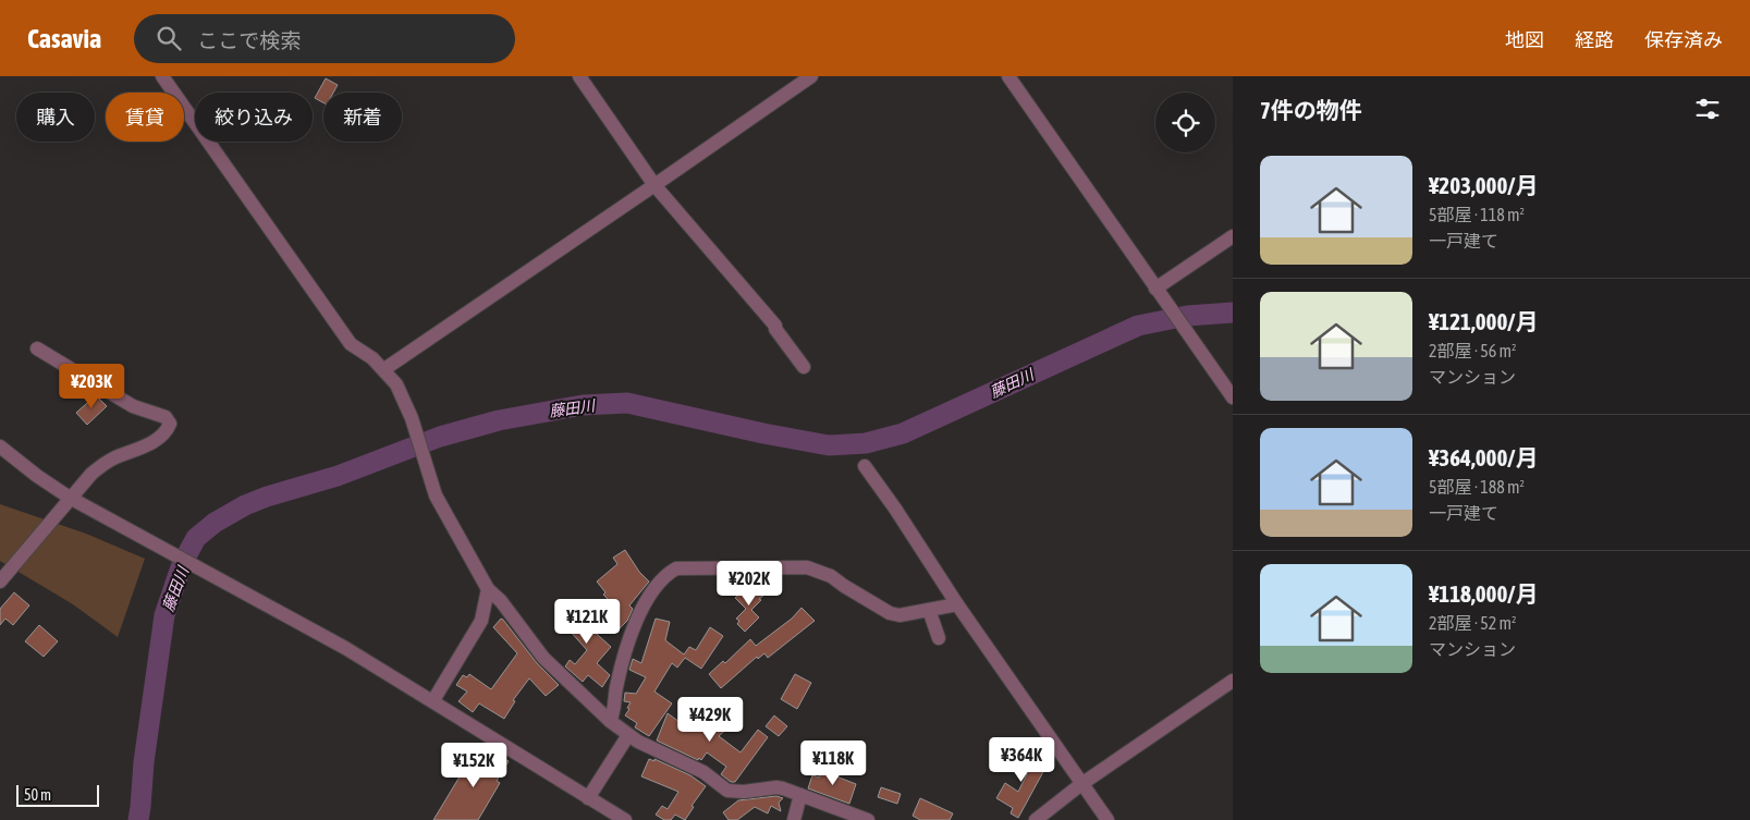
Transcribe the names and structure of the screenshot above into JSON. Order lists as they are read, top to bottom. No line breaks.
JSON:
{"water":["藤田川"],"scale_bar":"50 m","page":{"header":"Casavia","search":"ここで検索","nav":["地図","経路","保存済み"],"heading":"7件の物件","chip":["購入","賃貸","絞り込み","新着"],"list":[{"name":"¥203,000/月","note":"5部屋 · 118 m² · 一戸建て"},{"name":"¥121,000/月","note":"2部屋 · 56 m² · マンション"},{"name":"¥364,000/月","note":"5部屋 · 188 m² · 一戸建て"},{"name":"¥118,000/月","note":"2部屋 · 52 m² · マンション"}],"price":["¥203K","¥202K","¥121K","¥429K","¥364K","¥118K","¥152K"],"scale":"50 m"}}
